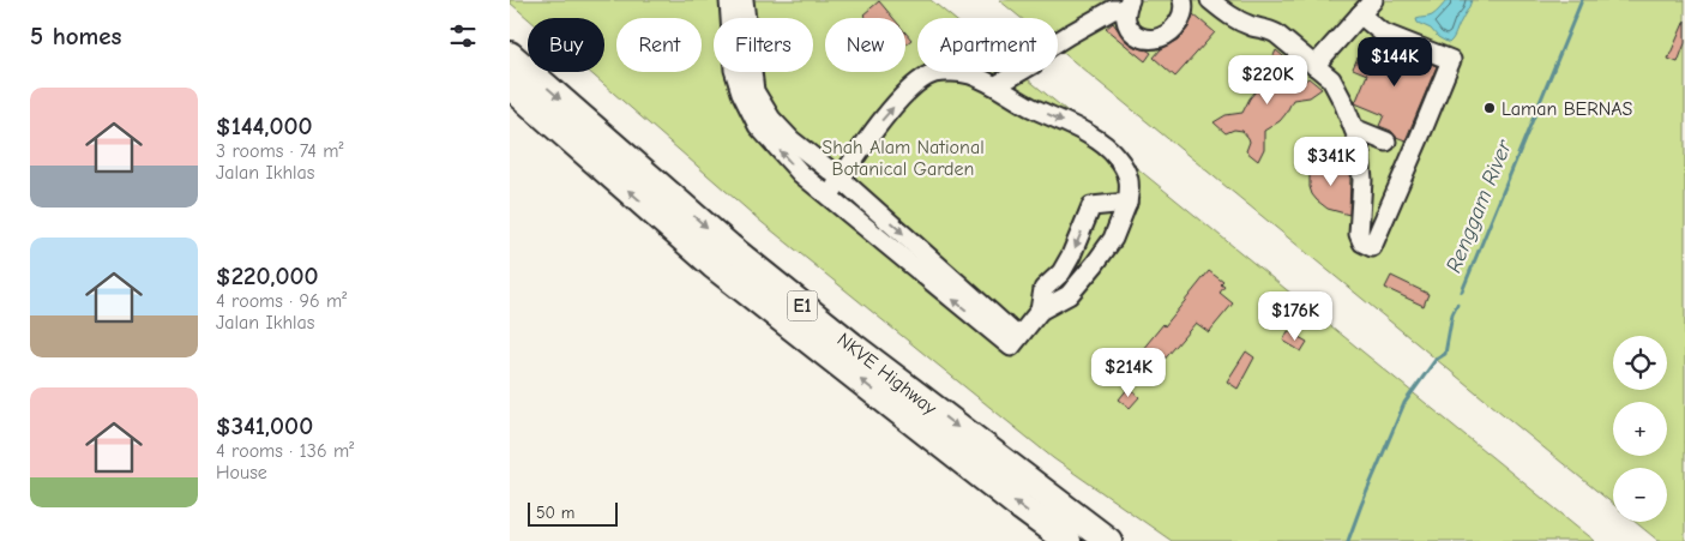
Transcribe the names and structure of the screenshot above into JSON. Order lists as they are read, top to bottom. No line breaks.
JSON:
{"streets":{"highway":["E1","NKVE Highway"]},"water":["Renggam River"],"parks":["Shah Alam National Botanical Garden"],"places":["Laman BERNAS"],"scale_bar":"50 m","page":{"heading":"5 homes","chip":["Buy","Rent","Filters","New","Apartment"],"price":["$144K","$220K","$341K","$176K","$214K"],"list":[{"name":"$144,000","note":"3 rooms · 74 m² · Jalan Ikhlas"},{"name":"$220,000","note":"4 rooms · 96 m² · Jalan Ikhlas"},{"name":"$341,000","note":"4 rooms · 136 m² · House"}],"map_buttons":["+","−"],"scale":"50 m"}}
